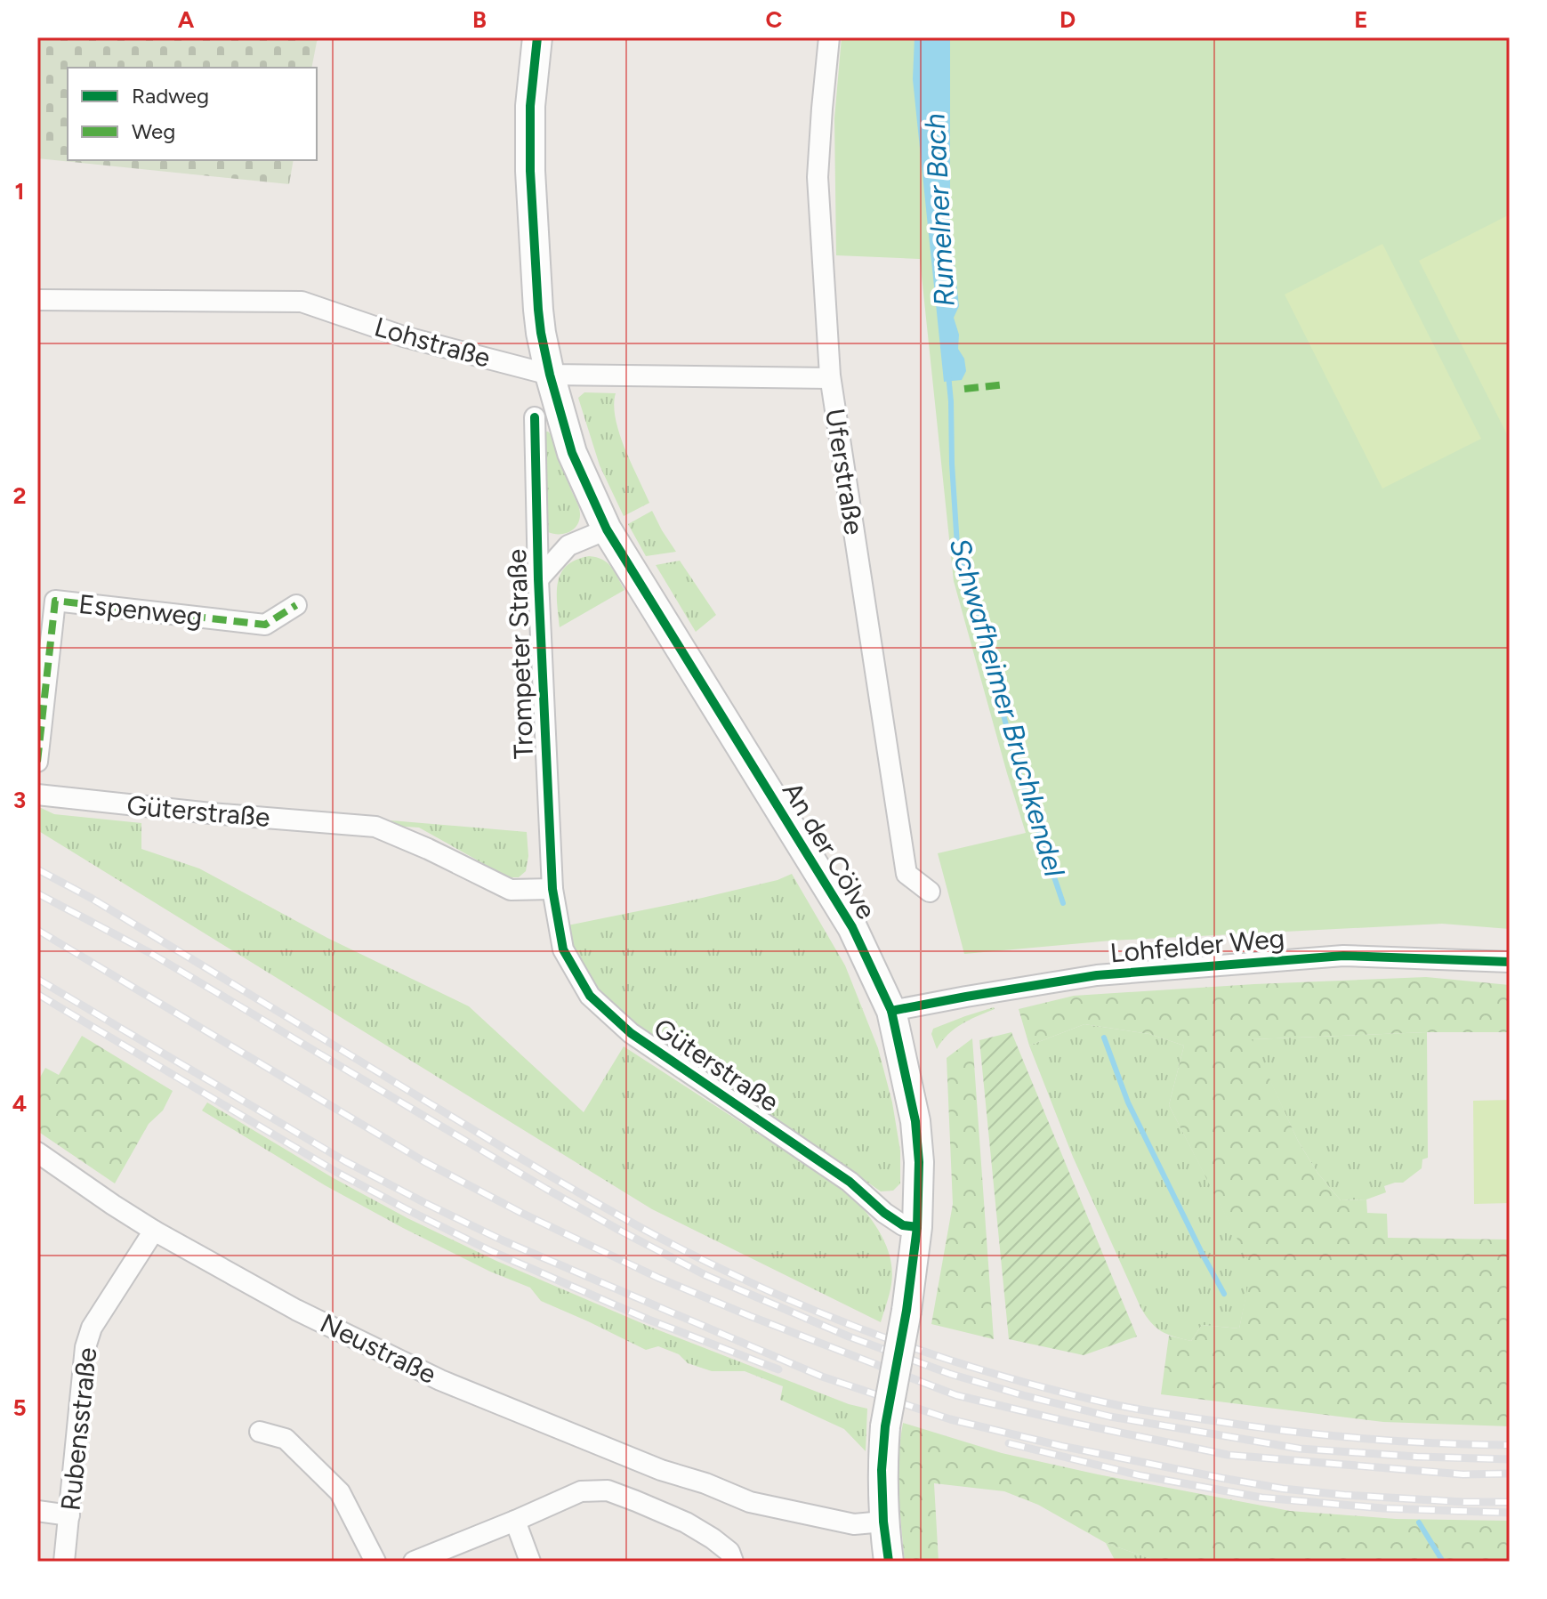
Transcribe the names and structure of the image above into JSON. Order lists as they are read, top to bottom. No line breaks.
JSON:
{"streets":{"street":["Lohstraße","Uferstraße","Espenweg","Trompeter Straße","Güterstraße","An der Cölve","Lohfelder Weg","Neustraße","Rubensstraße"]},"crossings":[["Lohstraße","Uferstraße"],["Lohstraße","An der Cölve"],["Trompeter Straße","Güterstraße"],["Güterstraße","An der Cölve"],["An der Cölve","Lohfelder Weg"],["An der Cölve","Neustraße"],["Neustraße","Rubensstraße"]],"water":["Rumelner Bach","Schwafheimer Bruchkendel"],"legend":["Radweg","Weg"],"grid":{"columns":["A","B","C","D","E"],"rows":["1","2","3","4","5"]}}
